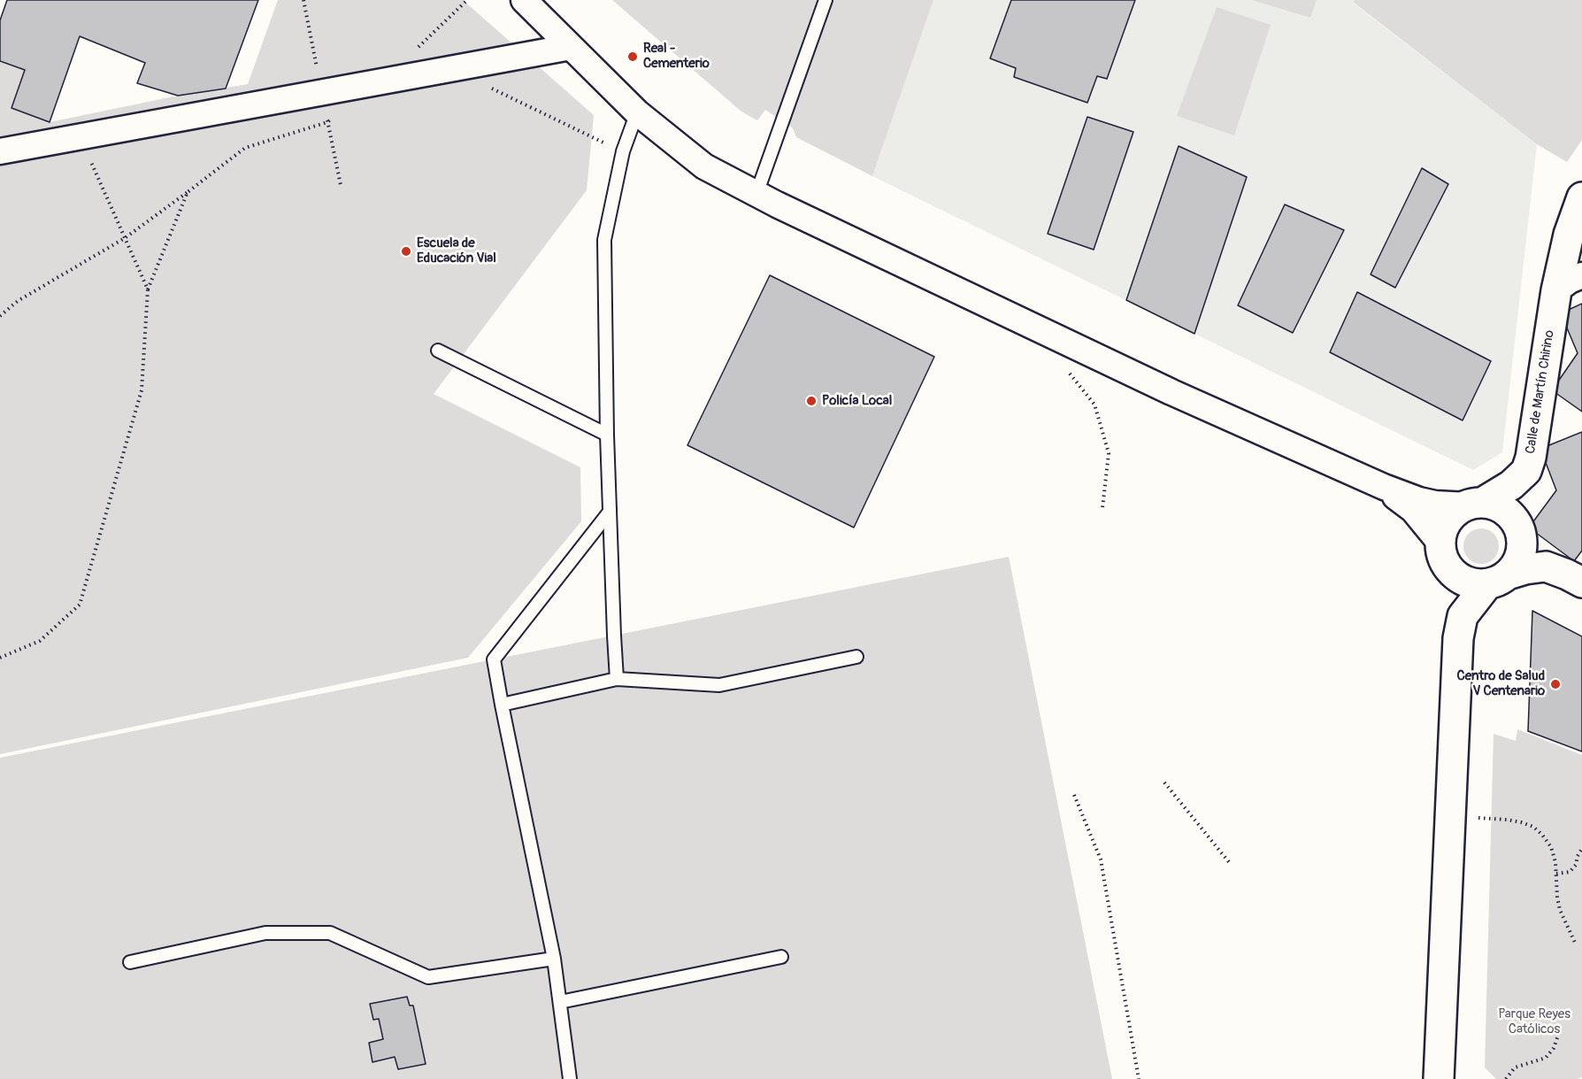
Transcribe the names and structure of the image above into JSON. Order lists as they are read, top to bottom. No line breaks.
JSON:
{"streets":{"main road":["Calle de Martín Chirino"]},"parks":["Parque Reyes Católicos"],"places":["Real - Cementerio","Escuela de Educación Vial","Policía Local","Centro de Salud V Centenario"]}
